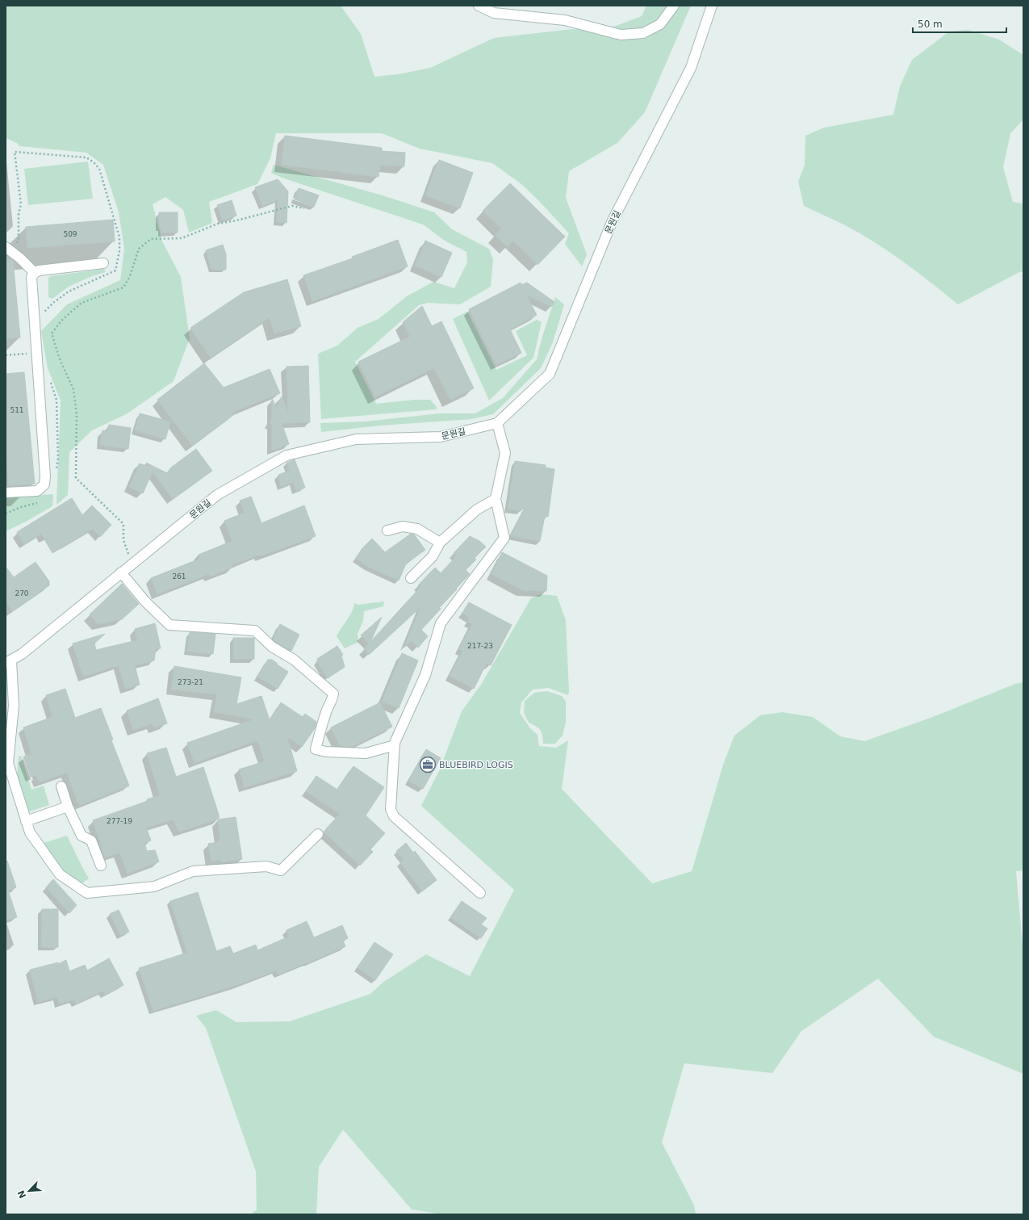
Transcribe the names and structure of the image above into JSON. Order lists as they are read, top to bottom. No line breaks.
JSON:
{"streets":{"street":["문원길"]},"places":{"office":["BLUEBIRD LOGIS"]},"house_numbers":["509","511","261","270","217-23","273-21","277-19"],"scale_bar":"50 m","north":"bottom left"}
